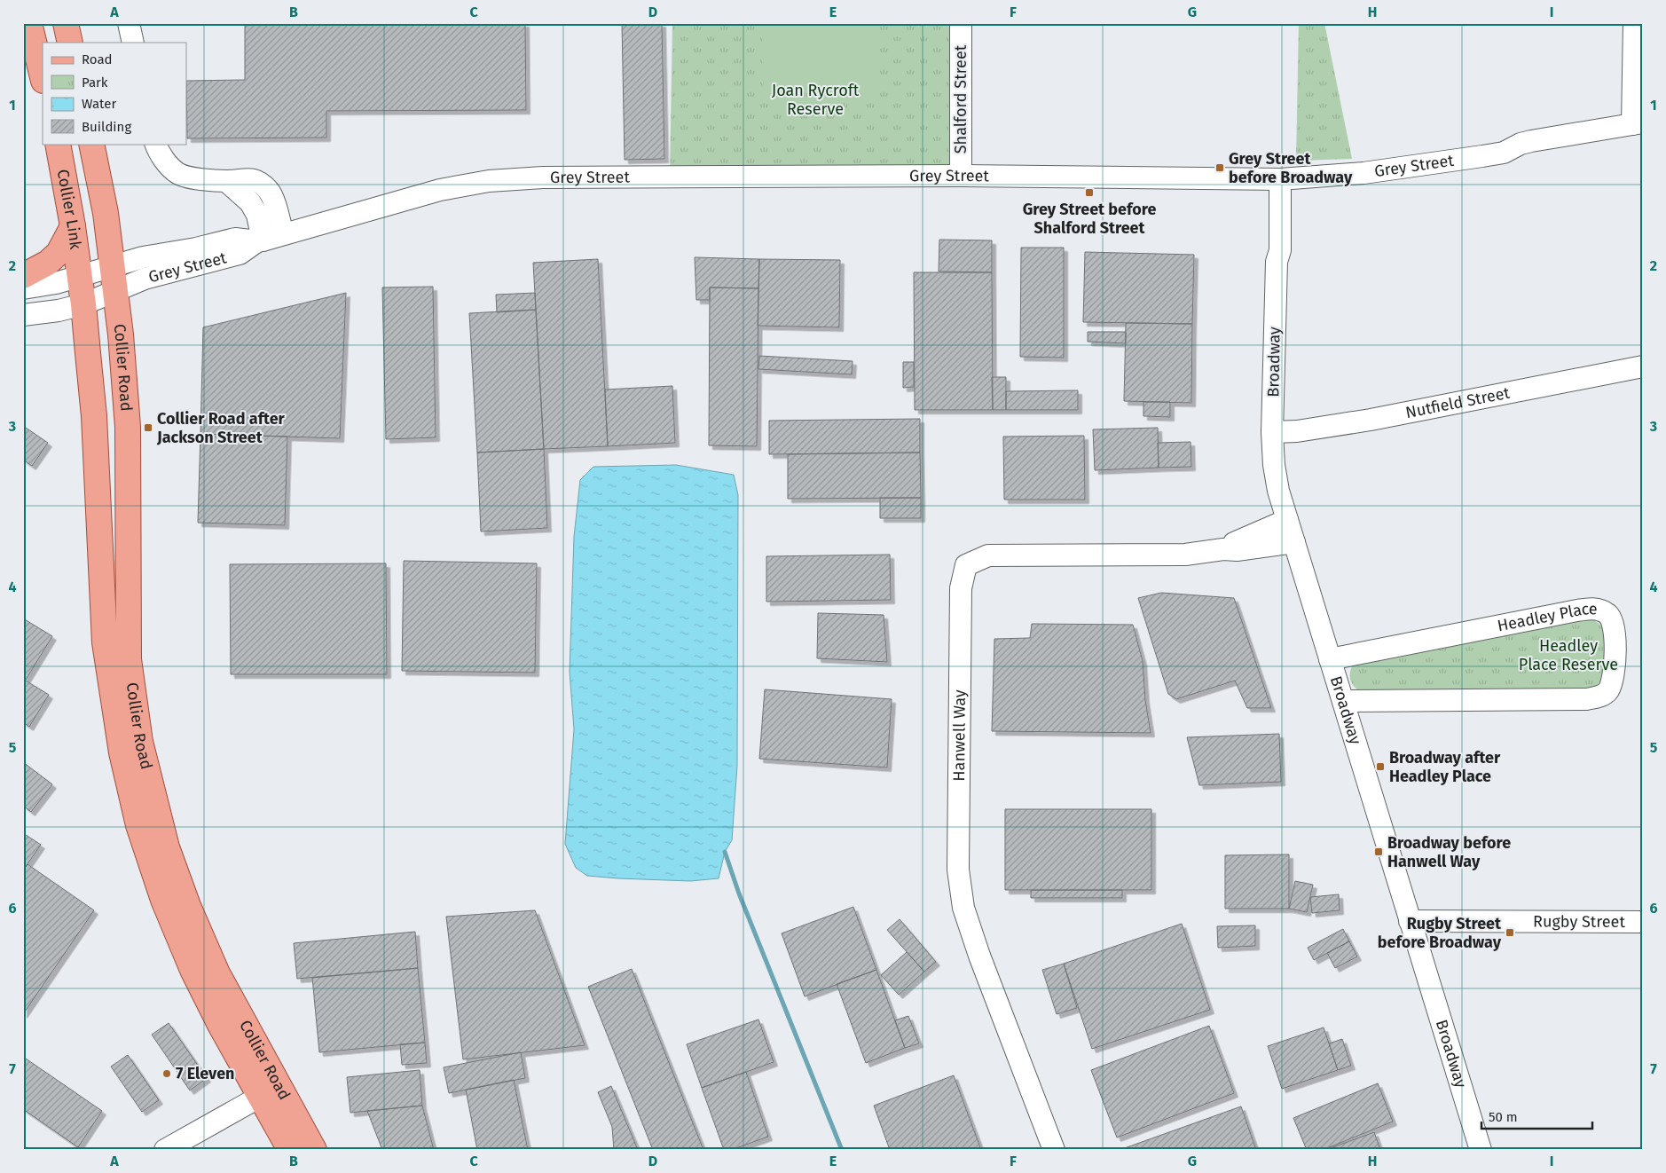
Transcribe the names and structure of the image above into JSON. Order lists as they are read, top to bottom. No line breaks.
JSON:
{"streets":{"main road":["Collier Link","Collier Road"],"street":["Shalford Street","Grey Street","Broadway","Nutfield Street","Headley Place","Hanwell Way","Rugby Street"]},"crossings":[["Shalford Street","Grey Street"],["Grey Street","Collier Link"],["Grey Street","Broadway"],["Grey Street","Collier Road"],["Collier Link","Collier Road"],["Broadway","Nutfield Street"],["Broadway","Headley Place"],["Broadway","Hanwell Way"],["Broadway","Rugby Street"]],"parks":["Joan Rycroft Reserve","Headley Place Reserve"],"places":{"transit":["Grey Street before Broadway","Grey Street before Shalford Street","Collier Road after Jackson Street","Broadway after Headley Place","Broadway before Hanwell Way","Rugby Street before Broadway"],"other":["7 Eleven"]},"legend":["Road","Park","Water","Building"],"scale_bar":"50 m","grid":{"columns":["A","B","C","D","E","F","G","H","I"],"rows":["1","2","3","4","5","6","7"]}}
